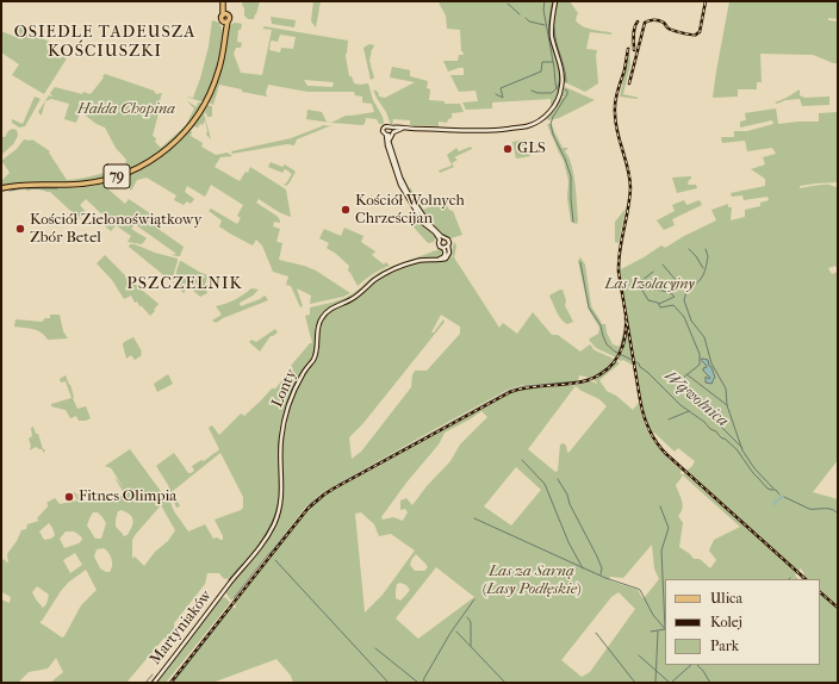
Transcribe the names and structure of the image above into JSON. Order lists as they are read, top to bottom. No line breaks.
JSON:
{"streets":{"main road":["79","Lonty","Martyniaków"]},"crossings":[["Lonty","Martyniaków"]],"districts":["OSIEDLE TADEUSZA KOŚCIUSZKI","PSZCZELNIK"],"water":["Wąwolnica"],"parks":["Hałda Chopina","Las Izolacyjny","Las za Sarną (Lasy Podłęskie)"],"places":["GLS","Kościół Wolnych Chrześcijan","Kościół Zielonoświątkowy Zbór Betel","Fitnes Olimpia"],"legend":["Ulica","Kolej","Park"]}
